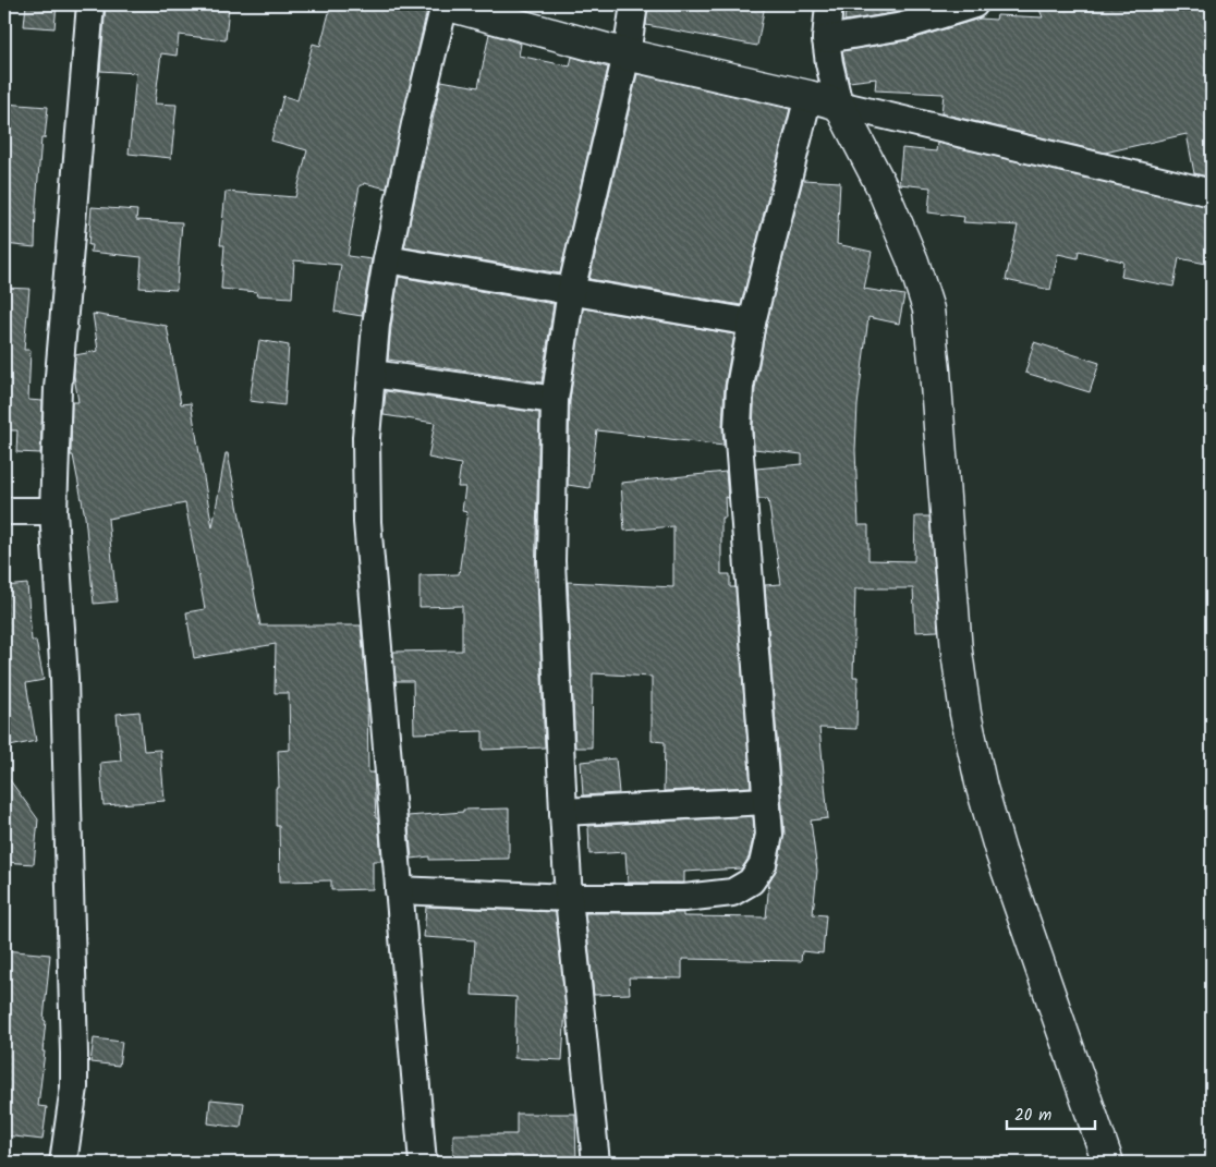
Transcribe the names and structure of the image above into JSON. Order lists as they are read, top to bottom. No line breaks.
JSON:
{"scale_bar":"20 m"}
